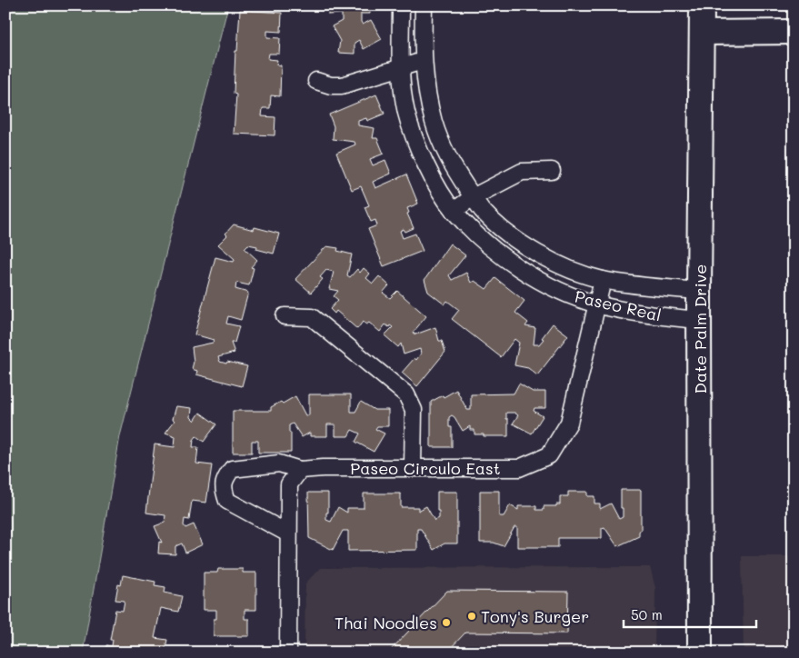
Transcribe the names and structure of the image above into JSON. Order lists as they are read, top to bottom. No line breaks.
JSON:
{"streets":{"main road":["Date Palm Drive"],"street":["Paseo Real","Paseo Circulo East"]},"crossings":[["Paseo Real","Date Palm Drive"],["Paseo Real","Paseo Circulo East"]],"places":["Tony's Burger","Thai Noodles"],"scale_bar":"50 m"}
